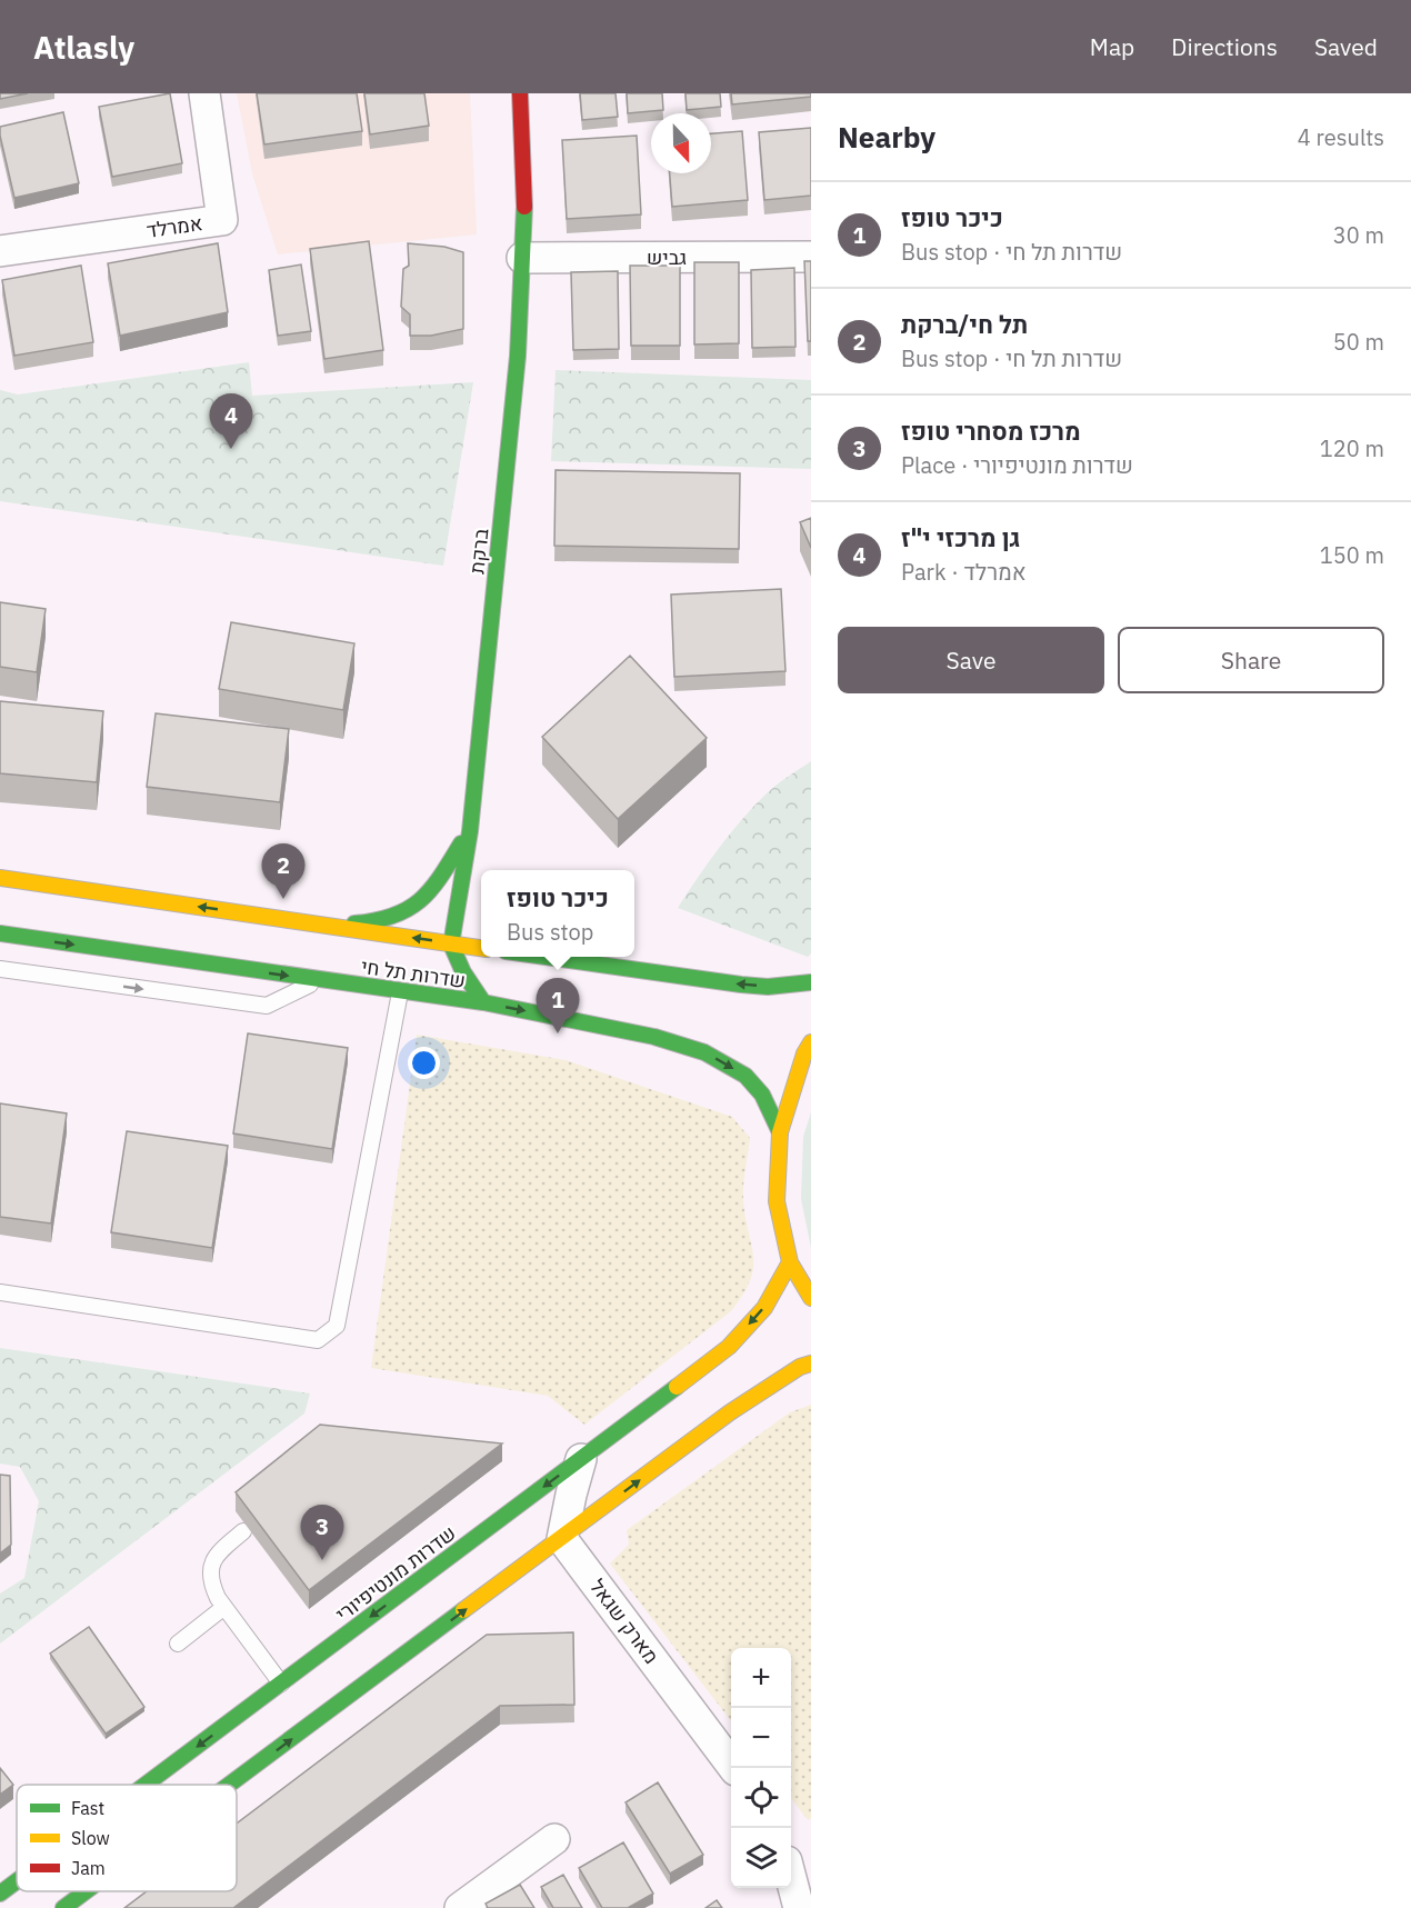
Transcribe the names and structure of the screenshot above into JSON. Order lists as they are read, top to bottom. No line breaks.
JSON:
{"streets":{"street":["אמרלד","גביש","ברקת","שדרות תל חי","שדרות מונטיפיורי","מארק שגאל"]},"crossings":[["גביש","ברקת"],["ברקת","שדרות תל חי"]],"legend":["Fast","Slow","Jam"],"north":"bottom","page":{"header":"Atlasly","nav":["Map","Directions","Saved"],"heading":["Nearby","4 results"],"list":[{"mark":"1","name":"כיכר טופז","note":"Bus stop · שדרות תל חי","value":"30 m"},{"mark":"2","name":"תל חי/ברקת","note":"Bus stop · שדרות תל חי","value":"50 m"},{"mark":"3","name":"מרכז מסחרי טופז","note":"Place · שדרות מונטיפיורי","value":"120 m"},{"mark":"4","name":"גן מרכזי י\"ז","note":"Park · אמרלד","value":"150 m"}],"pins":["4","2","1","3"],"buttons":["Save","Share"],"popup":["כיכר טופז","Bus stop"],"map_buttons":["+","−"]}}
